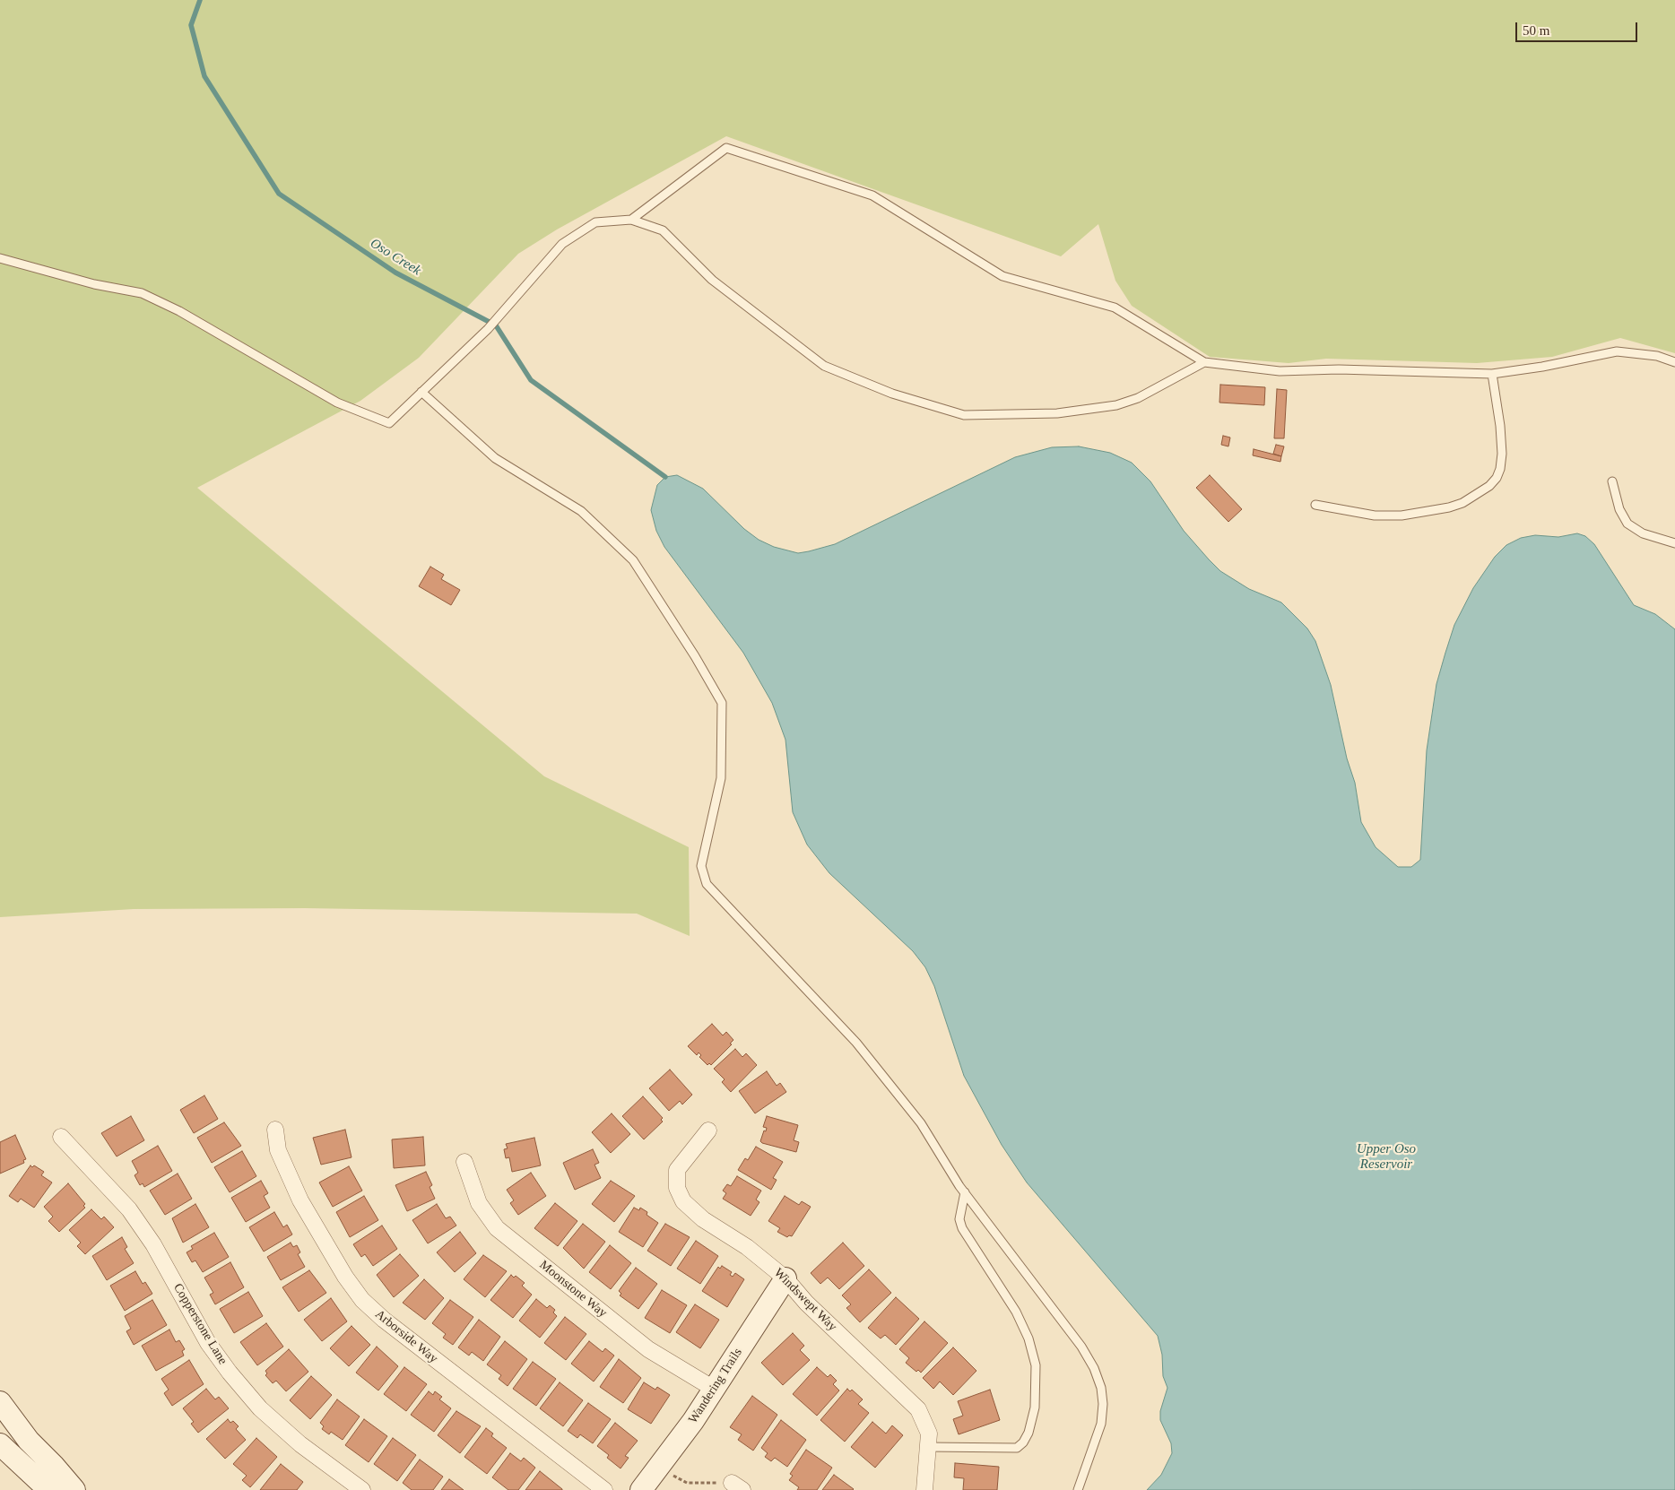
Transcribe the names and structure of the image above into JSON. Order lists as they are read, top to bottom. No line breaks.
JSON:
{"streets":{"street":["Moonstone Way","Windswept Way","Copperstone Lane","Arborside Way","Wandering Trails"]},"crossings":[["Moonstone Way","Wandering Trails"],["Windswept Way","Wandering Trails"]],"water":["Oso Creek","Upper Oso Reservoir"],"scale_bar":"50 m"}
